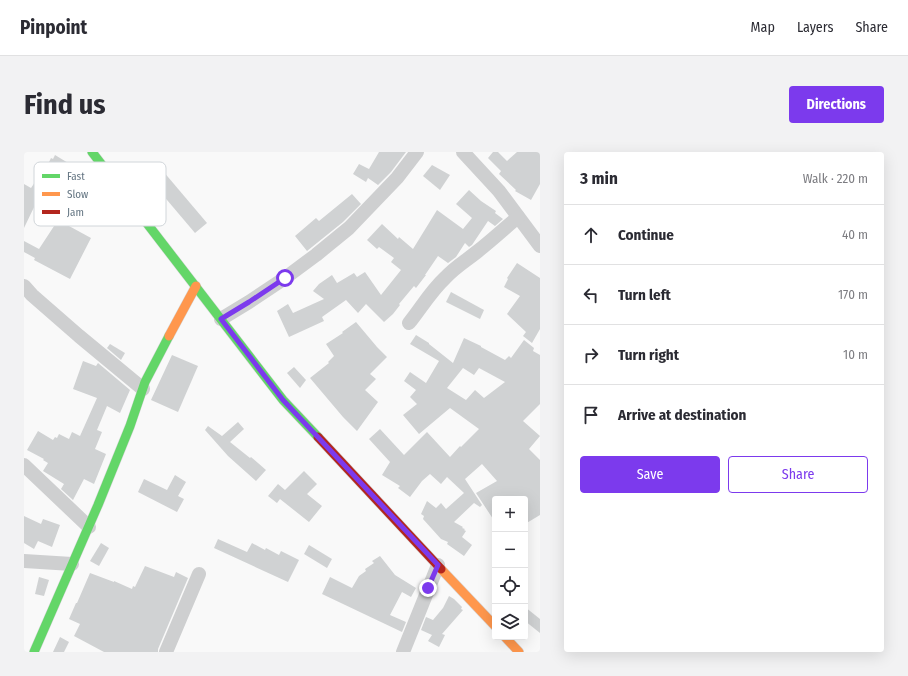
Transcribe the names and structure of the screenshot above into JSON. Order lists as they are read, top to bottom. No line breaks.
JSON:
{"legend":["Fast","Slow","Jam"],"page":{"header":"Pinpoint","nav":["Map","Layers","Share"],"buttons":["Directions",["Save","Share"]],"title":"Find us","heading":["3 min","Walk · 220 m"],"list":[["Continue","40 m"],["Turn left","170 m"],["Turn right","10 m"],"Arrive at destination"],"map_buttons":["+","−"]}}
